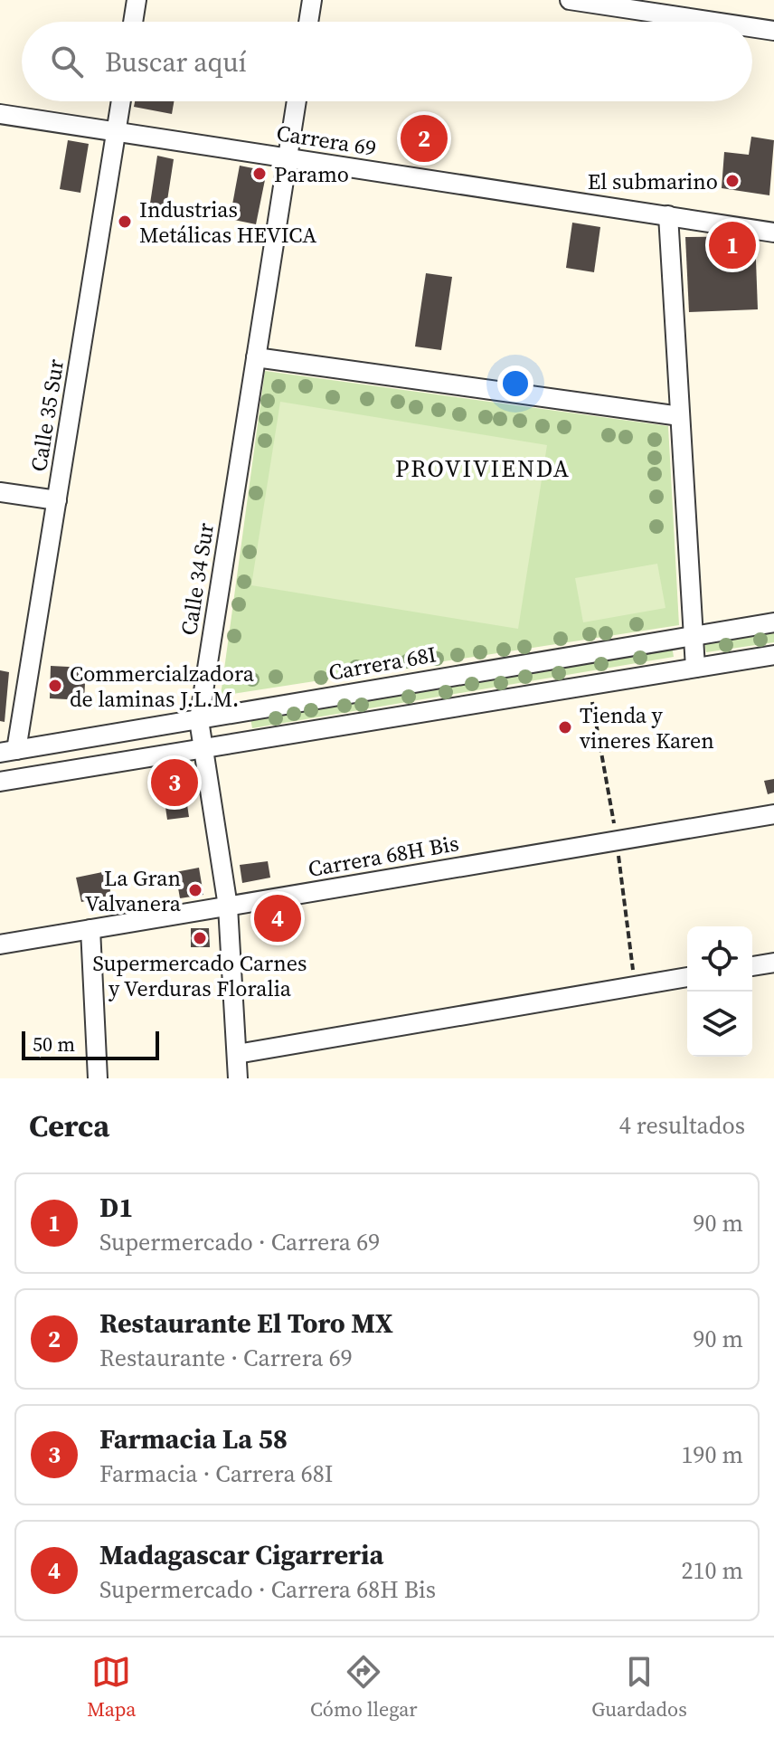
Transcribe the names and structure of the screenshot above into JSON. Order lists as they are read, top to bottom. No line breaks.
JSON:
{"streets":{"street":["Carrera 69","Calle 35 Sur","Calle 34 Sur","Carrera 68I","Carrera 68H Bis"]},"crossings":[["Carrera 69","Calle 35 Sur"],["Carrera 69","Calle 34 Sur"],["Calle 35 Sur","Carrera 68I"],["Calle 34 Sur","Carrera 68I"],["Calle 34 Sur","Carrera 68H Bis"]],"districts":["PROVIVIENDA"],"places":["Paramo","El submarino","Industrias Metálicas HEVICA","Commercialzadora de laminas J.L.M.","Tienda y vineres Karen","La Gran Valvanera","Supermercado Carnes y Verduras Floralia"],"scale_bar":"50 m","page":{"search":"Buscar aquí","pins":["2","1","3","4"],"scale":"50 m","heading":["Cerca","4 resultados"],"list":[{"mark":"1","name":"D1","note":"Supermercado · Carrera 69","value":"90 m"},{"mark":"2","name":"Restaurante El Toro MX","note":"Restaurante · Carrera 69","value":"90 m"},{"mark":"3","name":"Farmacia La 58","note":"Farmacia · Carrera 68I","value":"190 m"},{"mark":"4","name":"Madagascar Cigarreria","note":"Supermercado · Carrera 68H Bis","value":"210 m"}],"nav":["Mapa","Cómo llegar","Guardados"]}}
